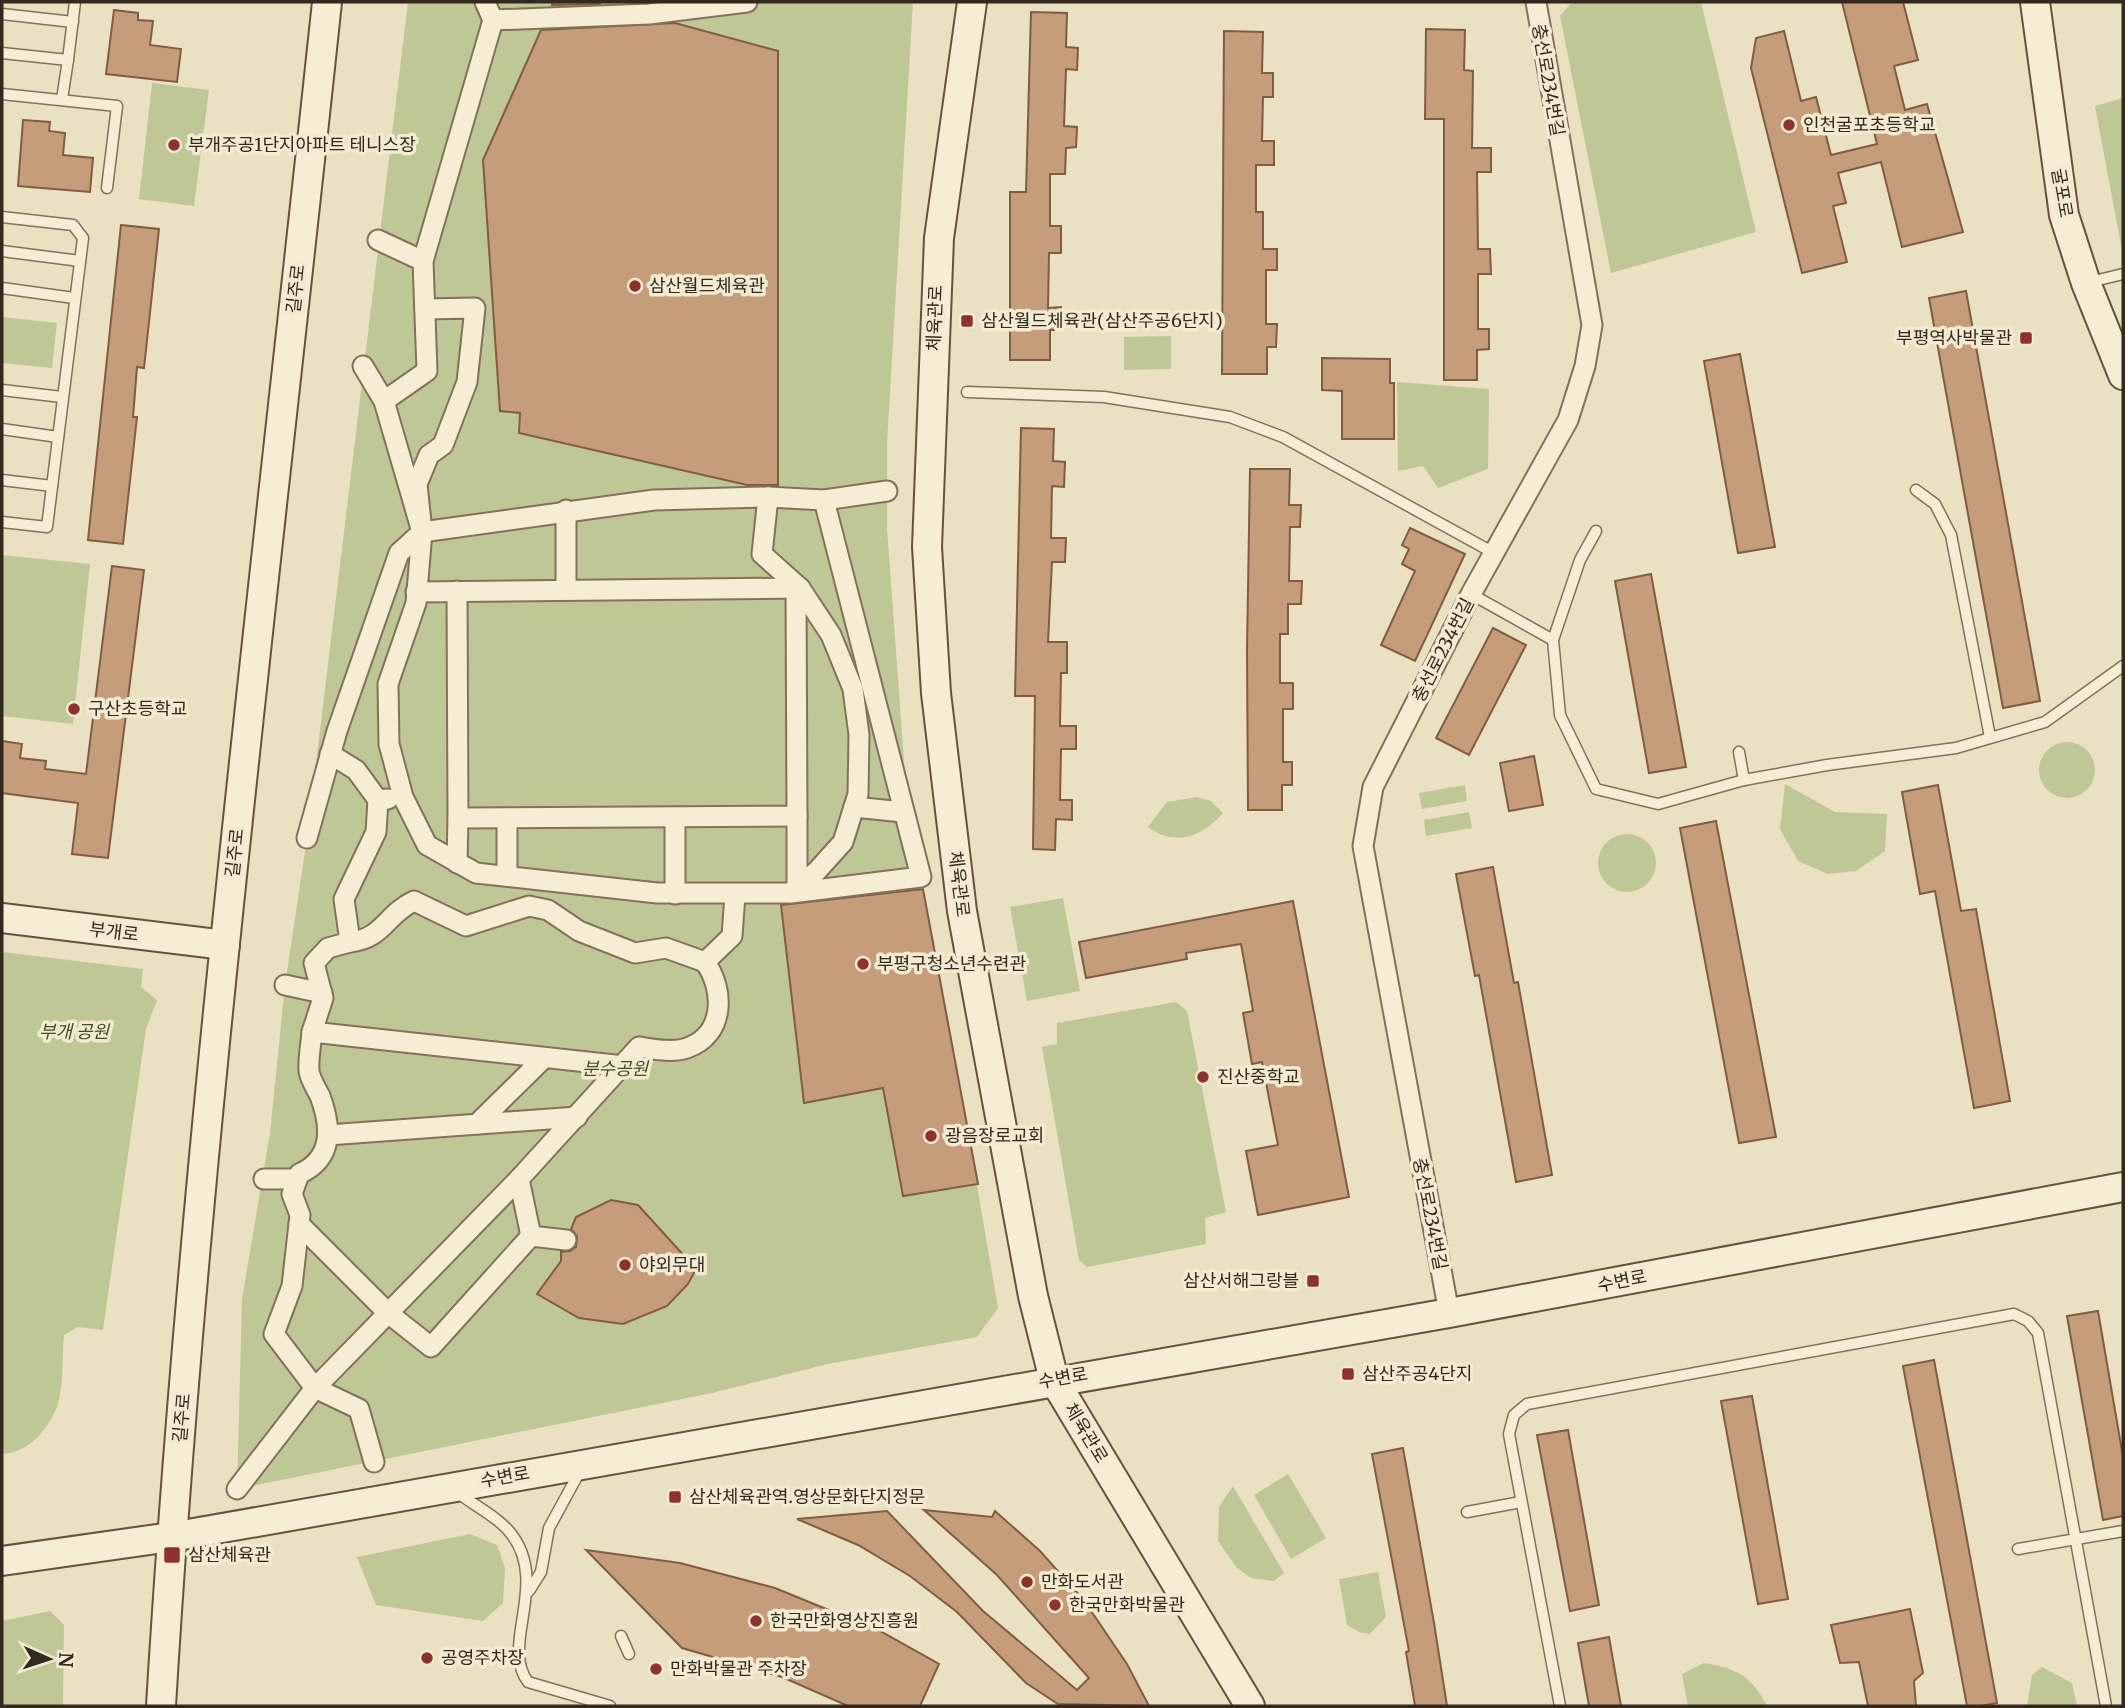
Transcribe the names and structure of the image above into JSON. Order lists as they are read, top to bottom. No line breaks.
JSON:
{"streets":{"main road":["굴포로","길주로","체육관로","부개로","수변로"],"street":["충선로234번길"]},"crossings":[["충선로234번길","수변로"],["길주로","부개로"],["길주로","수변로"],["체육관로","수변로"]],"parks":["부개 공원","분수공원"],"places":{"other":["인천굴포초등학교","부개주공1단지아파트 테니스장","삼산월드체육관","구산초등학교","부평구청소년수련관","진산중학교","광음장로교회","야외무대","만화도서관","한국만화박물관","한국만화영상진흥원","공영주차장","만화박물관 주차장"],"transit":["삼산월드체육관(삼산주공6단지)","부평역사박물관","삼산서해그랑블","삼산주공4단지","삼산체육관역.영상문화단지정문","삼산체육관"]},"north":"right"}
